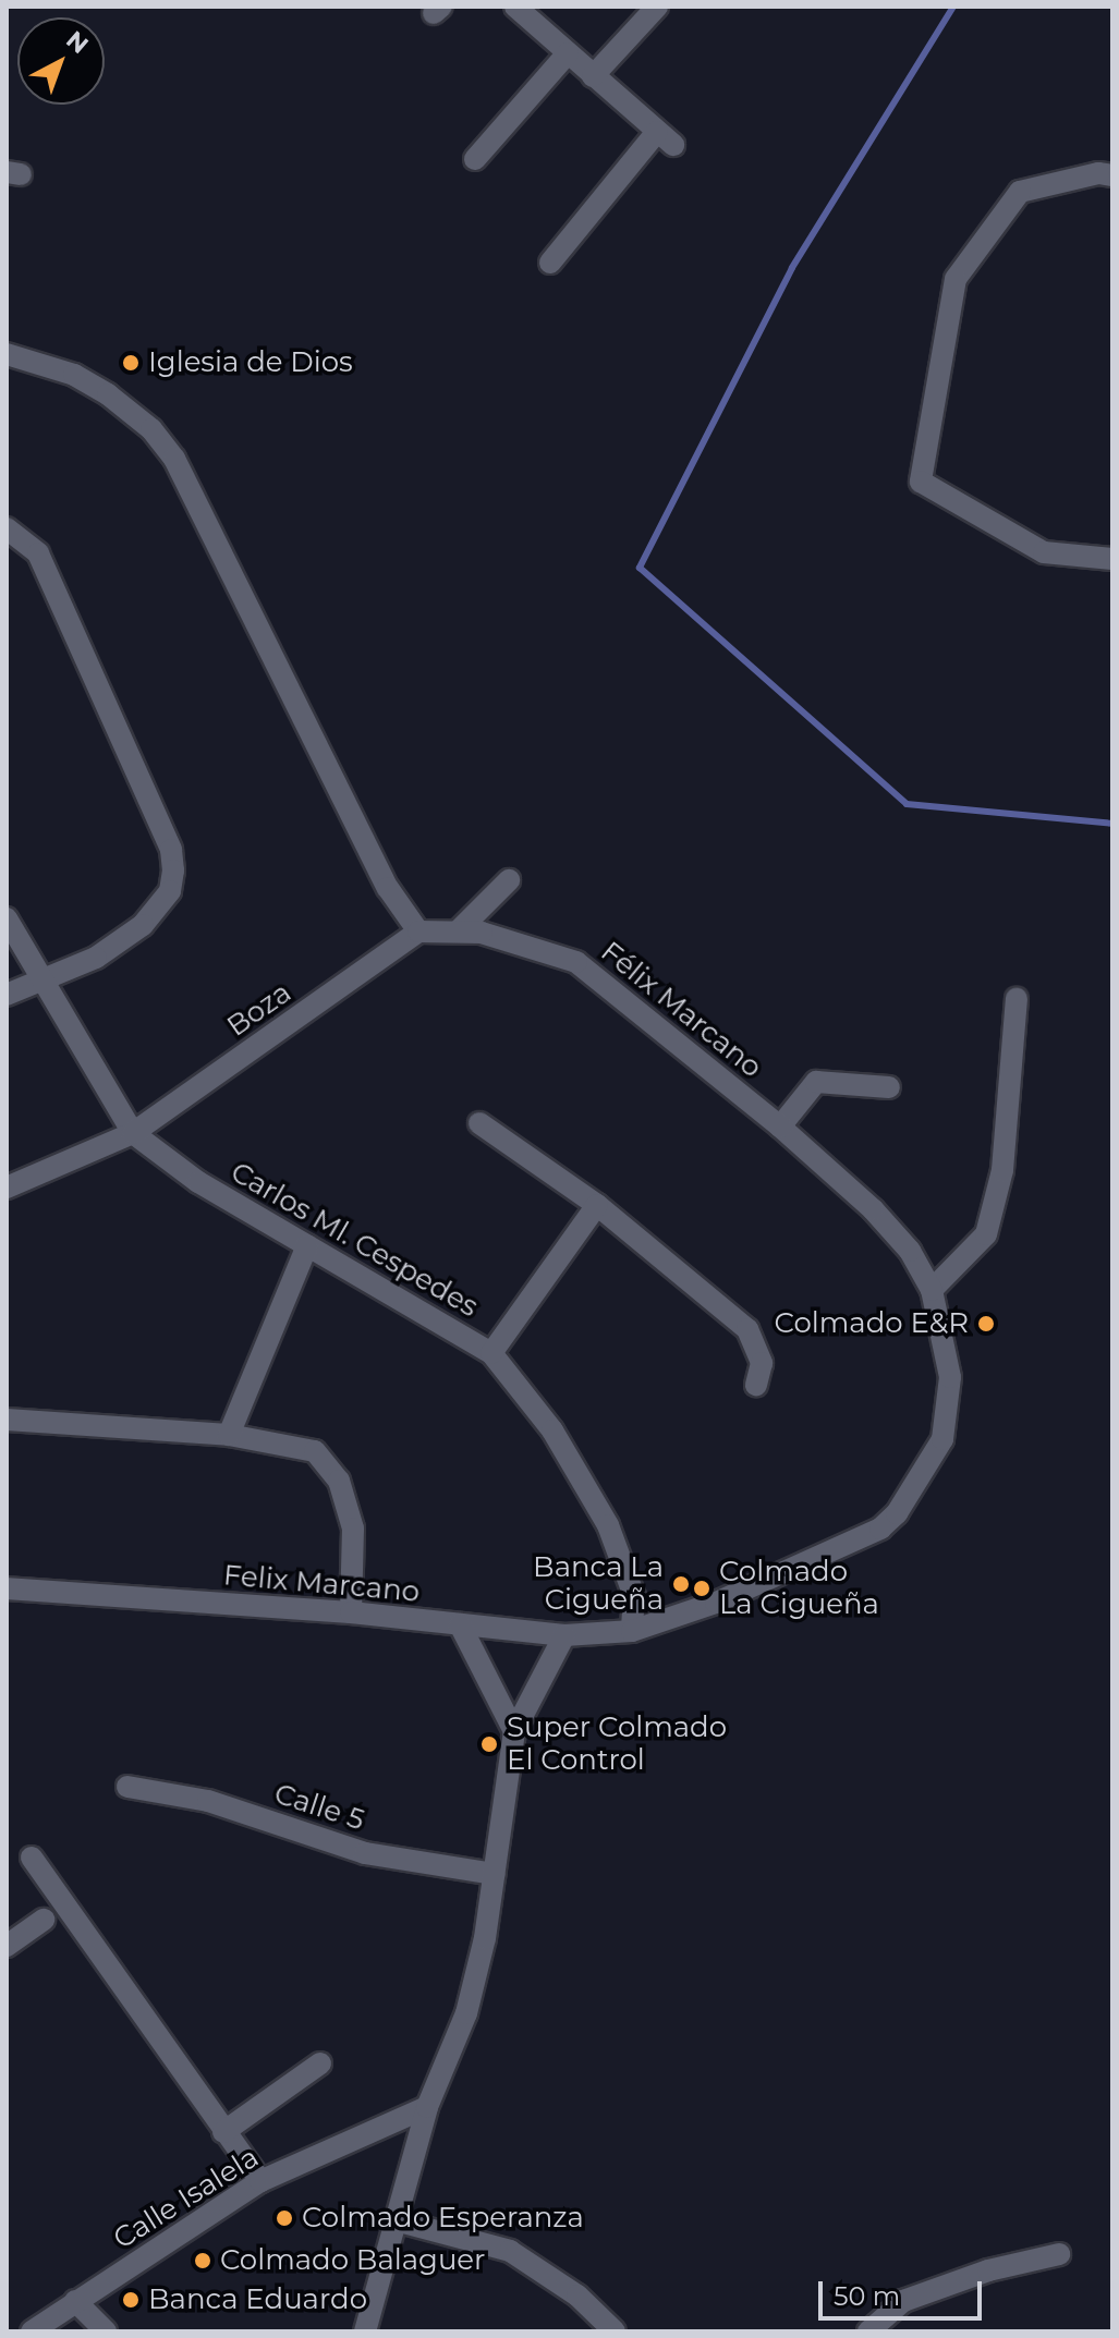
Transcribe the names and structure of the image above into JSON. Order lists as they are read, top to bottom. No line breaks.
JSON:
{"streets":{"street":["Boza","Félix Marcano","Carlos Ml. Cespedes","Felix Marcano","Calle 5","Calle Isalela"]},"crossings":[["Boza","Félix Marcano"],["Boza","Carlos Ml. Cespedes"],["Félix Marcano","Carlos Ml. Cespedes"],["Félix Marcano","Felix Marcano"],["Carlos Ml. Cespedes","Felix Marcano"]],"places":["Iglesia de Dios","Colmado E&R","Banca La Cigueña","Colmado La Cigueña","Super Colmado El Control","Colmado Esperanza","Colmado Balaguer","Banca Eduardo"],"scale_bar":"50 m","north":"top right"}
